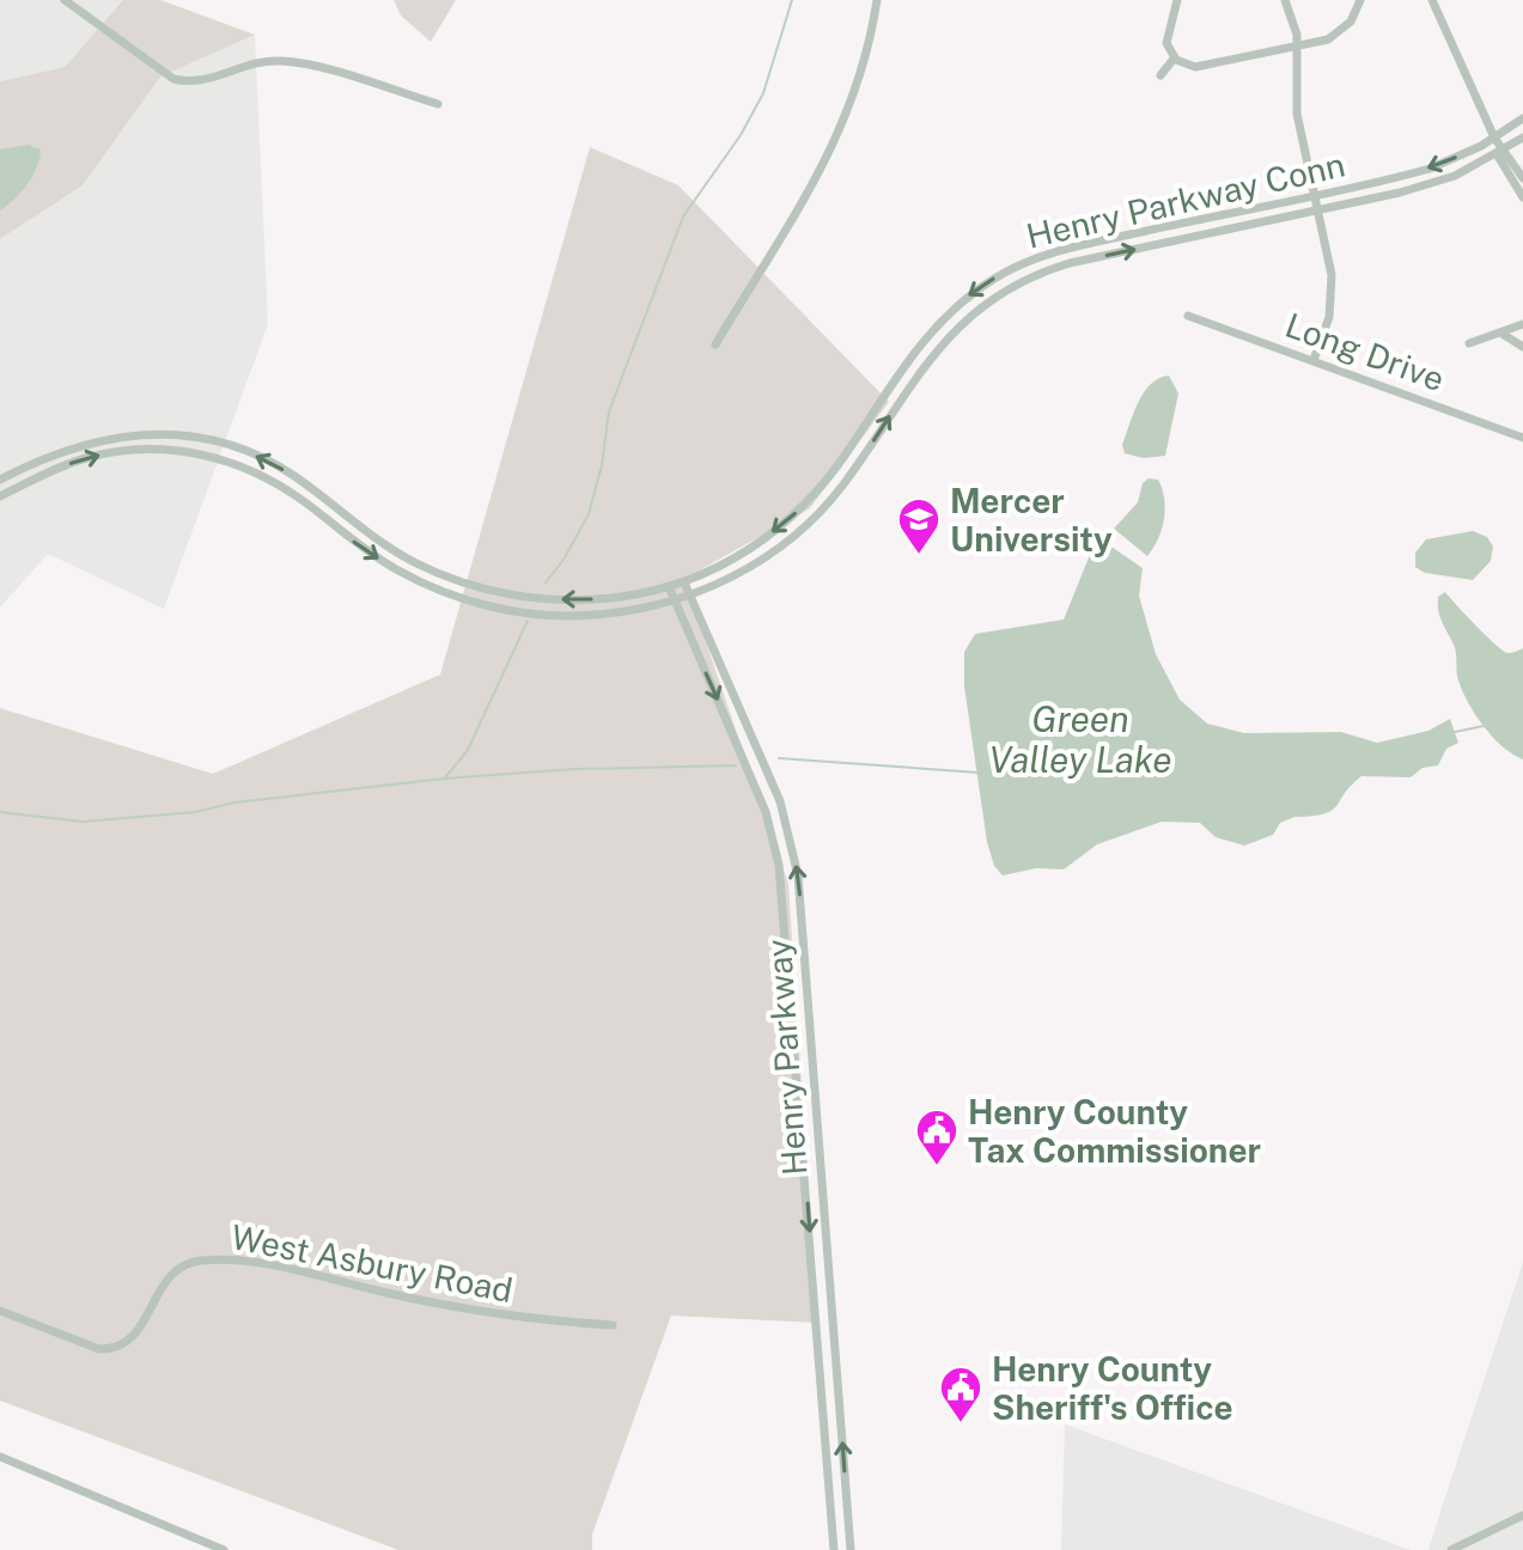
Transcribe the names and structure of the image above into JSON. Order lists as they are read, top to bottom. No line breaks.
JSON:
{"streets":{"street":["Henry Parkway Conn","Long Drive","Henry Parkway","West Asbury Road"]},"crossings":[["Henry Parkway Conn","Henry Parkway"]],"water":["Green Valley Lake"],"places":{"school or university":["Mercer University"],"public building":["Henry County Tax Commissioner","Henry County Sheriff's Office"]}}
